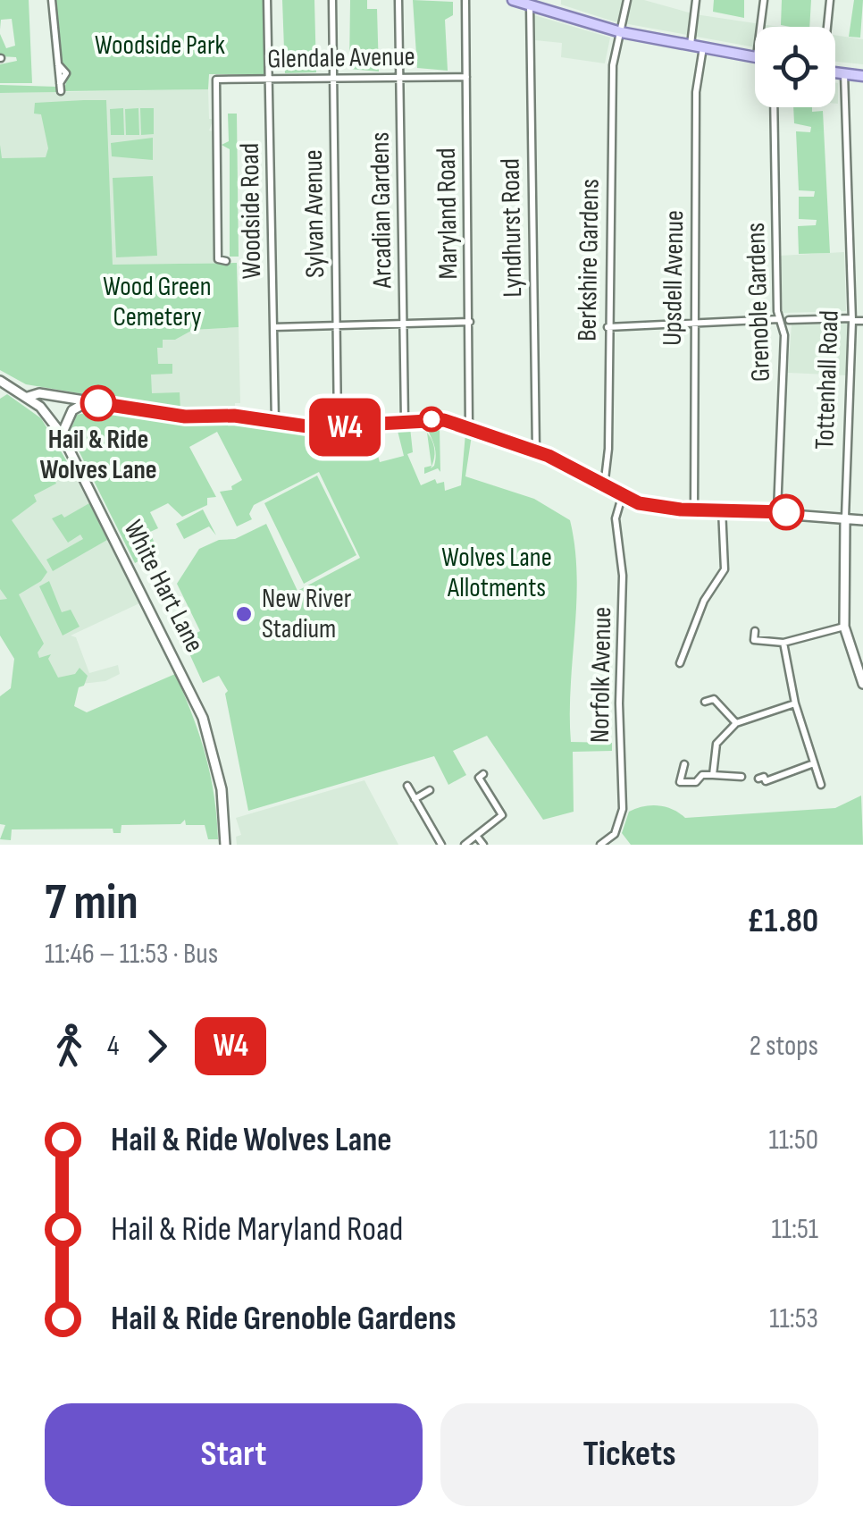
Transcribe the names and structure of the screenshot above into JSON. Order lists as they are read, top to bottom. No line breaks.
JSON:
{"streets":{"street":["Glendale Avenue","Arcadian Gardens","Woodside Road","Sylvan Avenue","Maryland Road","Lyndhurst Road","Berkshire Gardens","Upsdell Avenue","Grenoble Gardens","Tottenhall Road","White Hart Lane","Norfolk Avenue"]},"crossings":[["Glendale Avenue","Arcadian Gardens"],["Glendale Avenue","Woodside Road"],["Glendale Avenue","Sylvan Avenue"],["Glendale Avenue","Maryland Road"]],"parks":["Woodside Park","Wood Green Cemetery","Wolves Lane Allotments"],"places":["Hail & Ride Wolves Lane","New River Stadium"],"lines":["bus line W4"],"page":{"on_map":"W4","heading":["7 min","11:46 – 11:53 · Bus","£1.80"],"legs":["4","W4","2 stops"],"list":[{"name":"Hail & Ride Wolves Lane","value":"11:50"},{"name":"Hail & Ride Maryland Road","value":"11:51"},{"name":"Hail & Ride Grenoble Gardens","value":"11:53"}],"buttons":["Start","Tickets"]}}
